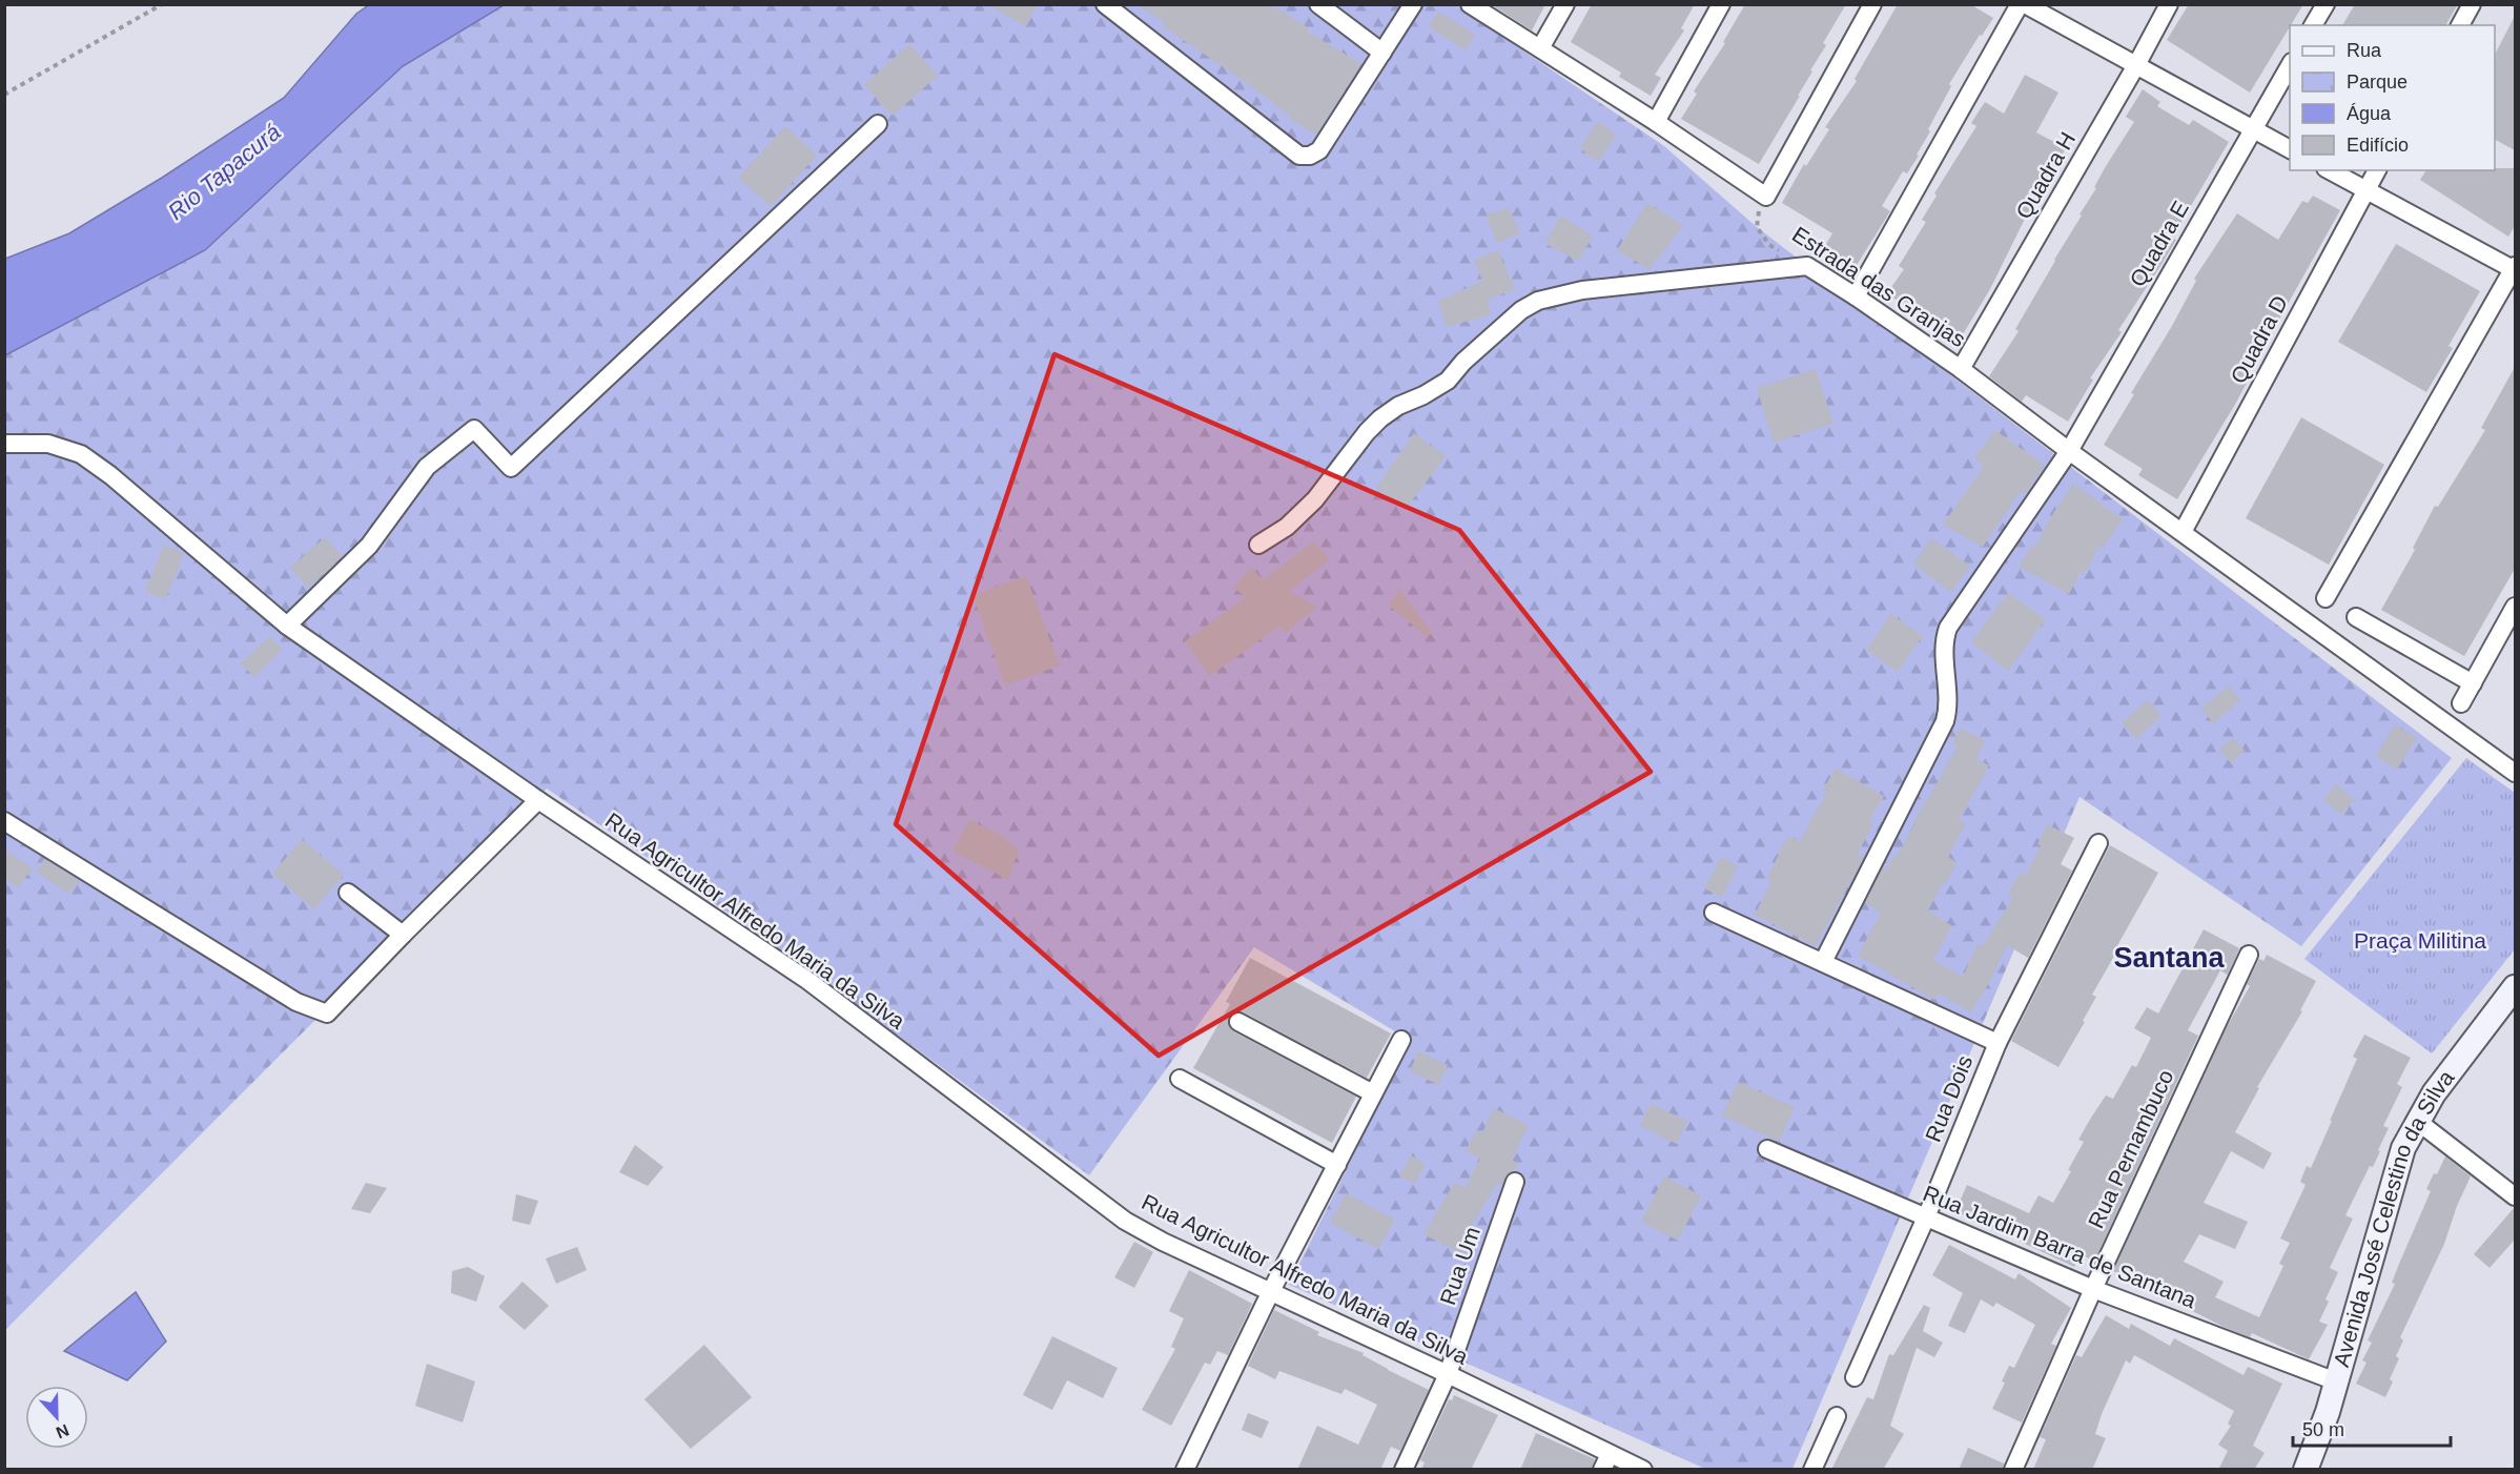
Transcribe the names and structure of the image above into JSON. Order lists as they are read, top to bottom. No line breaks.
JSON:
{"streets":{"street":["Quadra H","Quadra E","Estrada das Granjas","Quadra D","Rua Agricultor Alfredo Maria da Silva","Rua Dois","Rua Pernambuco","Avenida José Celestino da Silva","Rua Jardim Barra de Santana","Rua Um"]},"crossings":[["Quadra H","Estrada das Granjas"],["Quadra E","Estrada das Granjas"],["Estrada das Granjas","Quadra D"],["Rua Agricultor Alfredo Maria da Silva","Rua Um"],["Rua Dois","Rua Jardim Barra de Santana"],["Rua Pernambuco","Rua Jardim Barra de Santana"],["Avenida José Celestino da Silva","Rua Jardim Barra de Santana"]],"districts":["Santana"],"water":["Rio Tapacurá"],"parks":["Praça Militina"],"legend":["Rua","Parque","Água","Edifício"],"scale_bar":"50 m","north":"bottom"}
